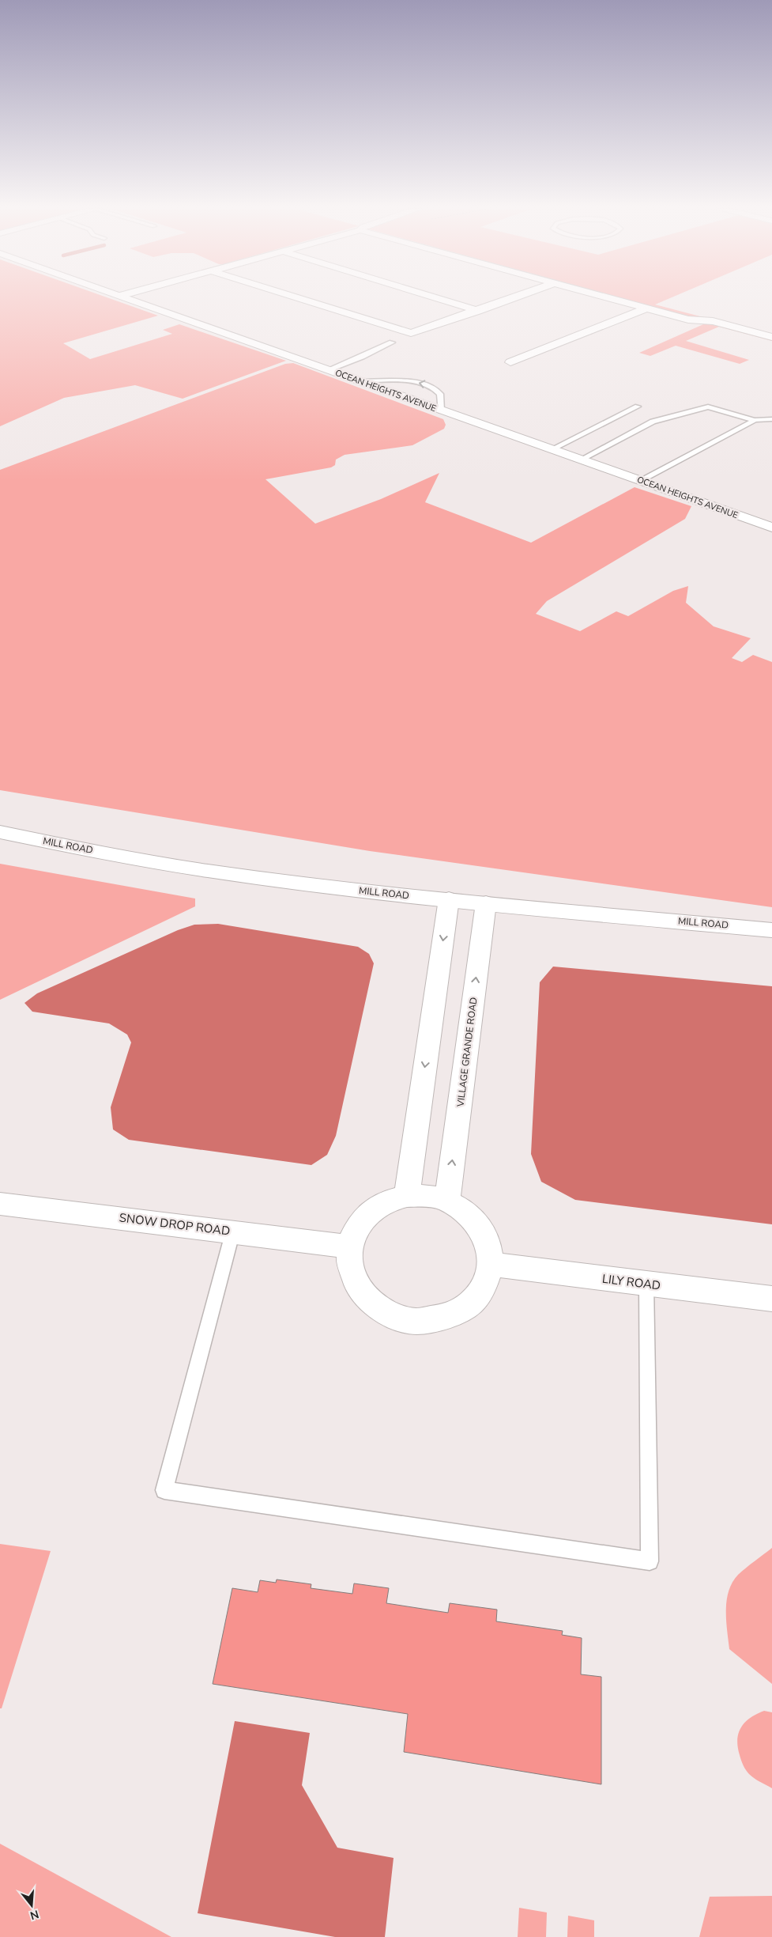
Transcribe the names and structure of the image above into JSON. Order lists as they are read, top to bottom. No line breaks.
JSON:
{"streets":{"street":["OCEAN HEIGHTS AVENUE","MILL ROAD","VILLAGE GRANDE ROAD","SNOW DROP ROAD","LILY ROAD"]},"crossings":[["MILL ROAD","VILLAGE GRANDE ROAD"],["VILLAGE GRANDE ROAD","SNOW DROP ROAD"],["VILLAGE GRANDE ROAD","LILY ROAD"],["SNOW DROP ROAD","LILY ROAD"]],"north":"bottom"}
